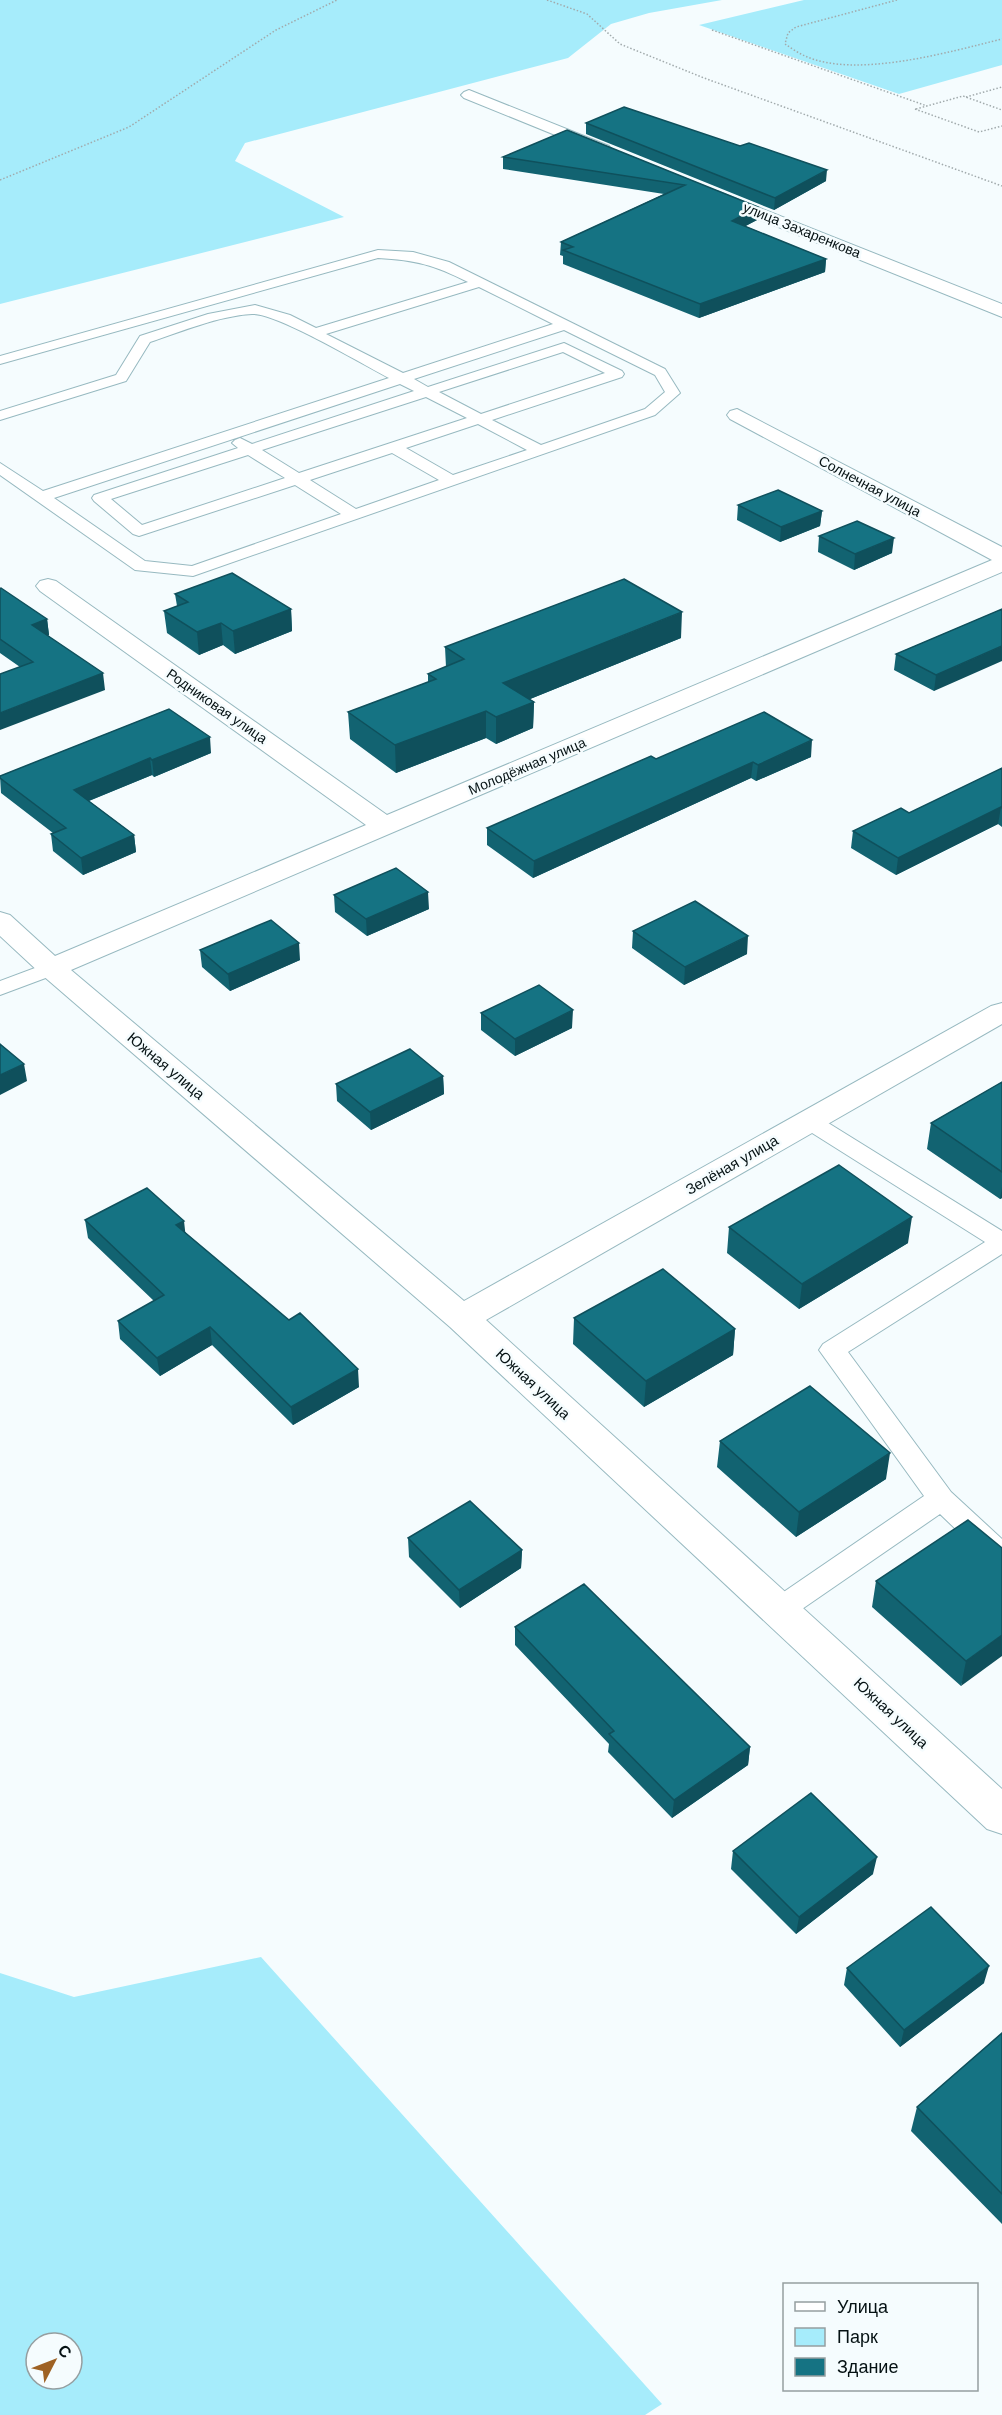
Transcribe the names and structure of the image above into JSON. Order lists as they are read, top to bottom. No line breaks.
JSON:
{"streets":{"street":["улица Захаренкова","Солнечная улица","Родниковая улица","Молодёжная улица","Южная улица","Зелёная улица"]},"crossings":[["Родниковая улица","Молодёжная улица"],["Молодёжная улица","Южная улица"],["Южная улица","Зелёная улица"]],"legend":["Улица","Парк","Здание"],"north":"top right"}
